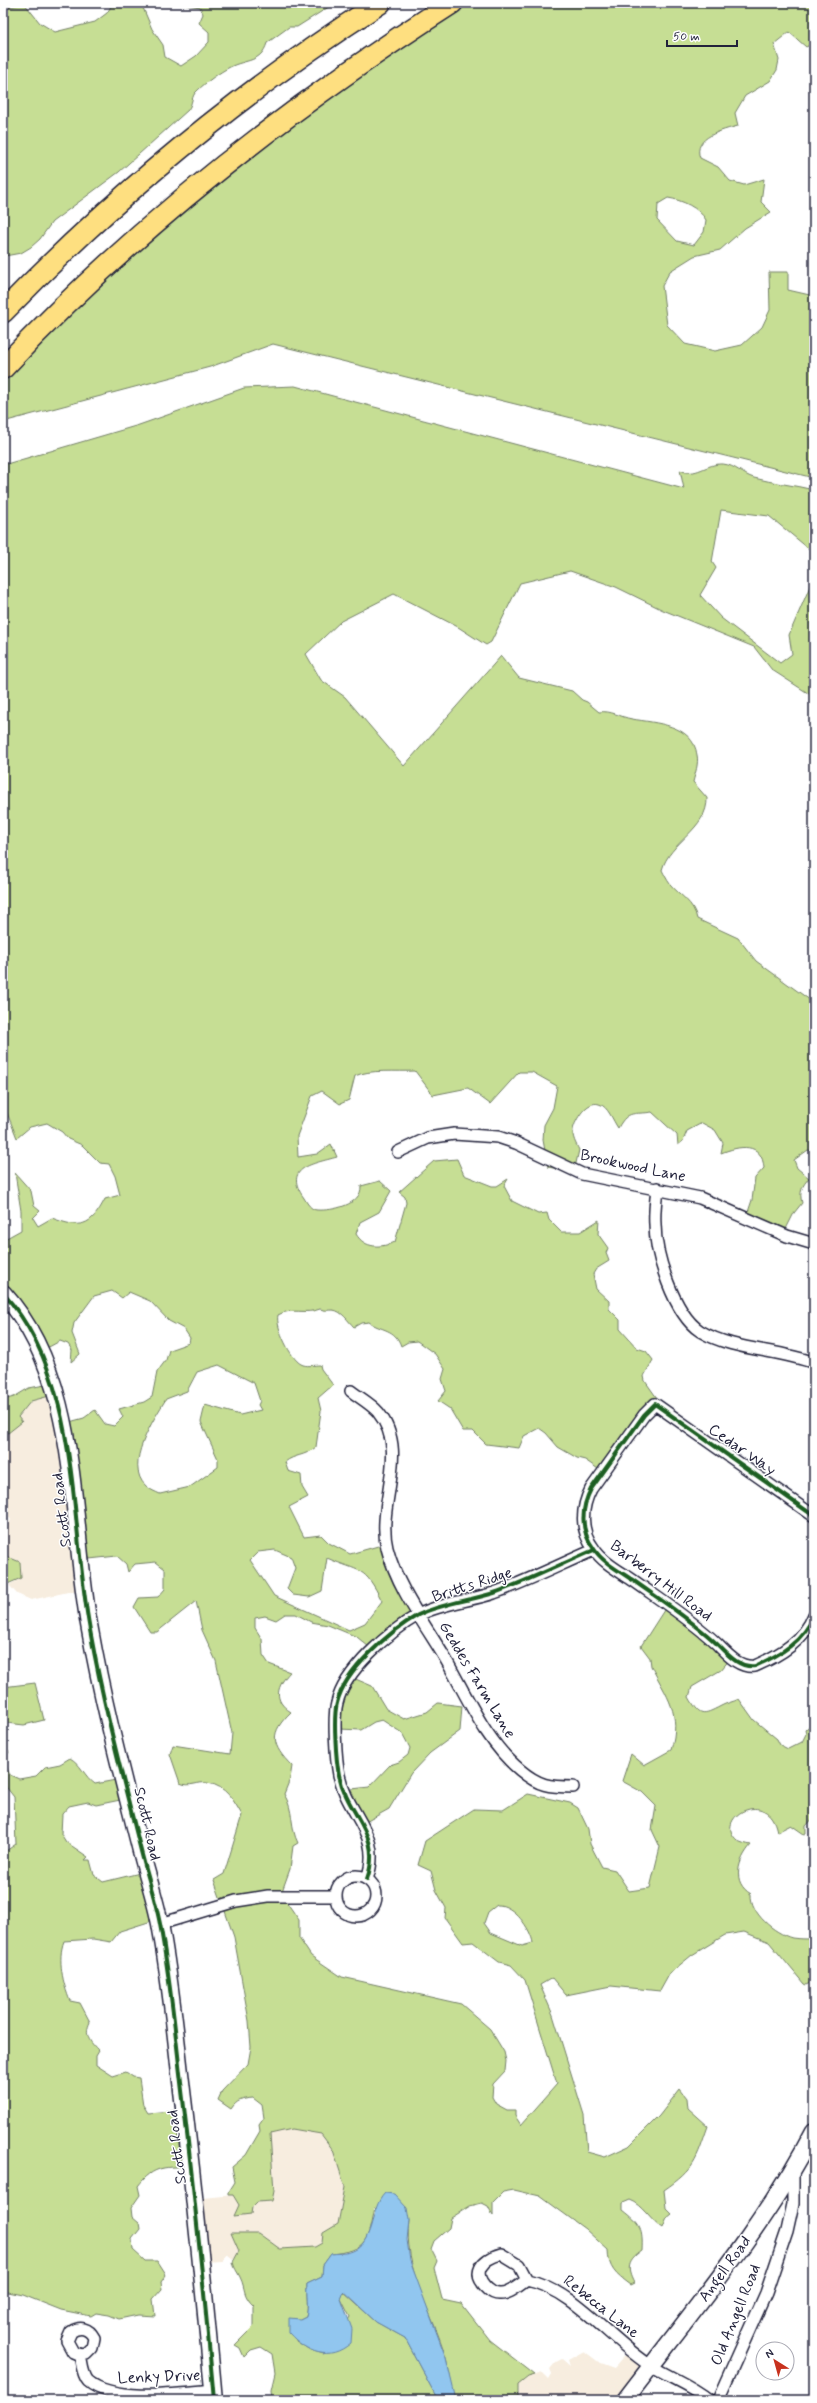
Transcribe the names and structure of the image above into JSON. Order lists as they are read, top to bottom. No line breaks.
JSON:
{"streets":{"street":["Brookwood Lane","Cedar Way","Scott Road","Barberry Hill Road","Britts Ridge","Geddes Farm Lane","Angell Road","Rebecca Lane","Old Angell Road","Lenky Drive"]},"crossings":[["Cedar Way","Barberry Hill Road"],["Scott Road","Lenky Drive"],["Barberry Hill Road","Britts Ridge"],["Britts Ridge","Geddes Farm Lane"],["Angell Road","Rebecca Lane"],["Angell Road","Old Angell Road"]],"scale_bar":"50 m","north":"top left"}
